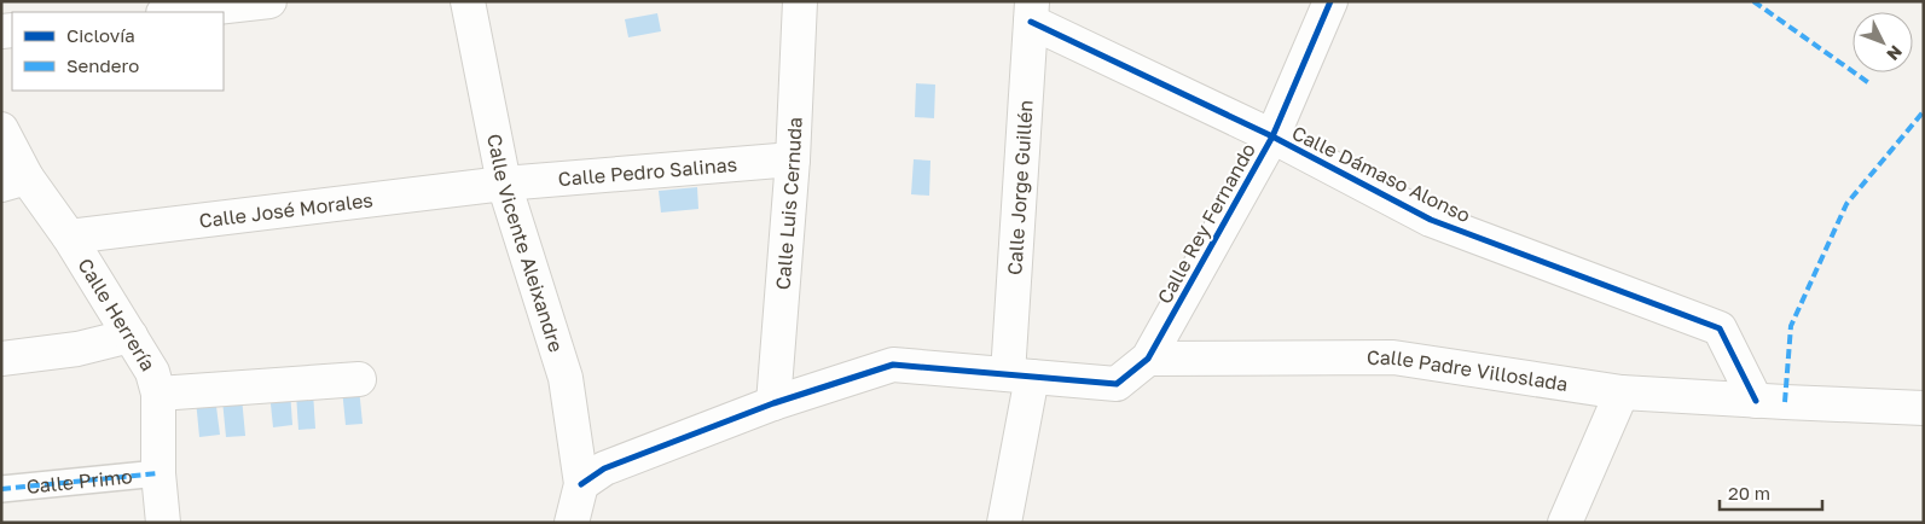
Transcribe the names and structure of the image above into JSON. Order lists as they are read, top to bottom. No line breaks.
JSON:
{"streets":{"street":["Calle Pedro Salinas","Calle Dámaso Alonso","Calle Jorge Guillén","Calle Luis Cernuda","Calle José Morales","Calle Rey Fernando","Calle Vicente Aleixandre","Calle Herrería","Calle Padre Villoslada","Calle Primo"]},"crossings":[["Calle Pedro Salinas","Calle Luis Cernuda"],["Calle Pedro Salinas","Calle José Morales"],["Calle Pedro Salinas","Calle Vicente Aleixandre"],["Calle Dámaso Alonso","Calle Jorge Guillén"],["Calle Dámaso Alonso","Calle Rey Fernando"],["Calle Dámaso Alonso","Calle Padre Villoslada"],["Calle José Morales","Calle Vicente Aleixandre"],["Calle José Morales","Calle Herrería"],["Calle Rey Fernando","Calle Padre Villoslada"],["Calle Herrería","Calle Primo"]],"legend":["Ciclovía","Sendero"],"scale_bar":"20 m","north":"bottom right"}
